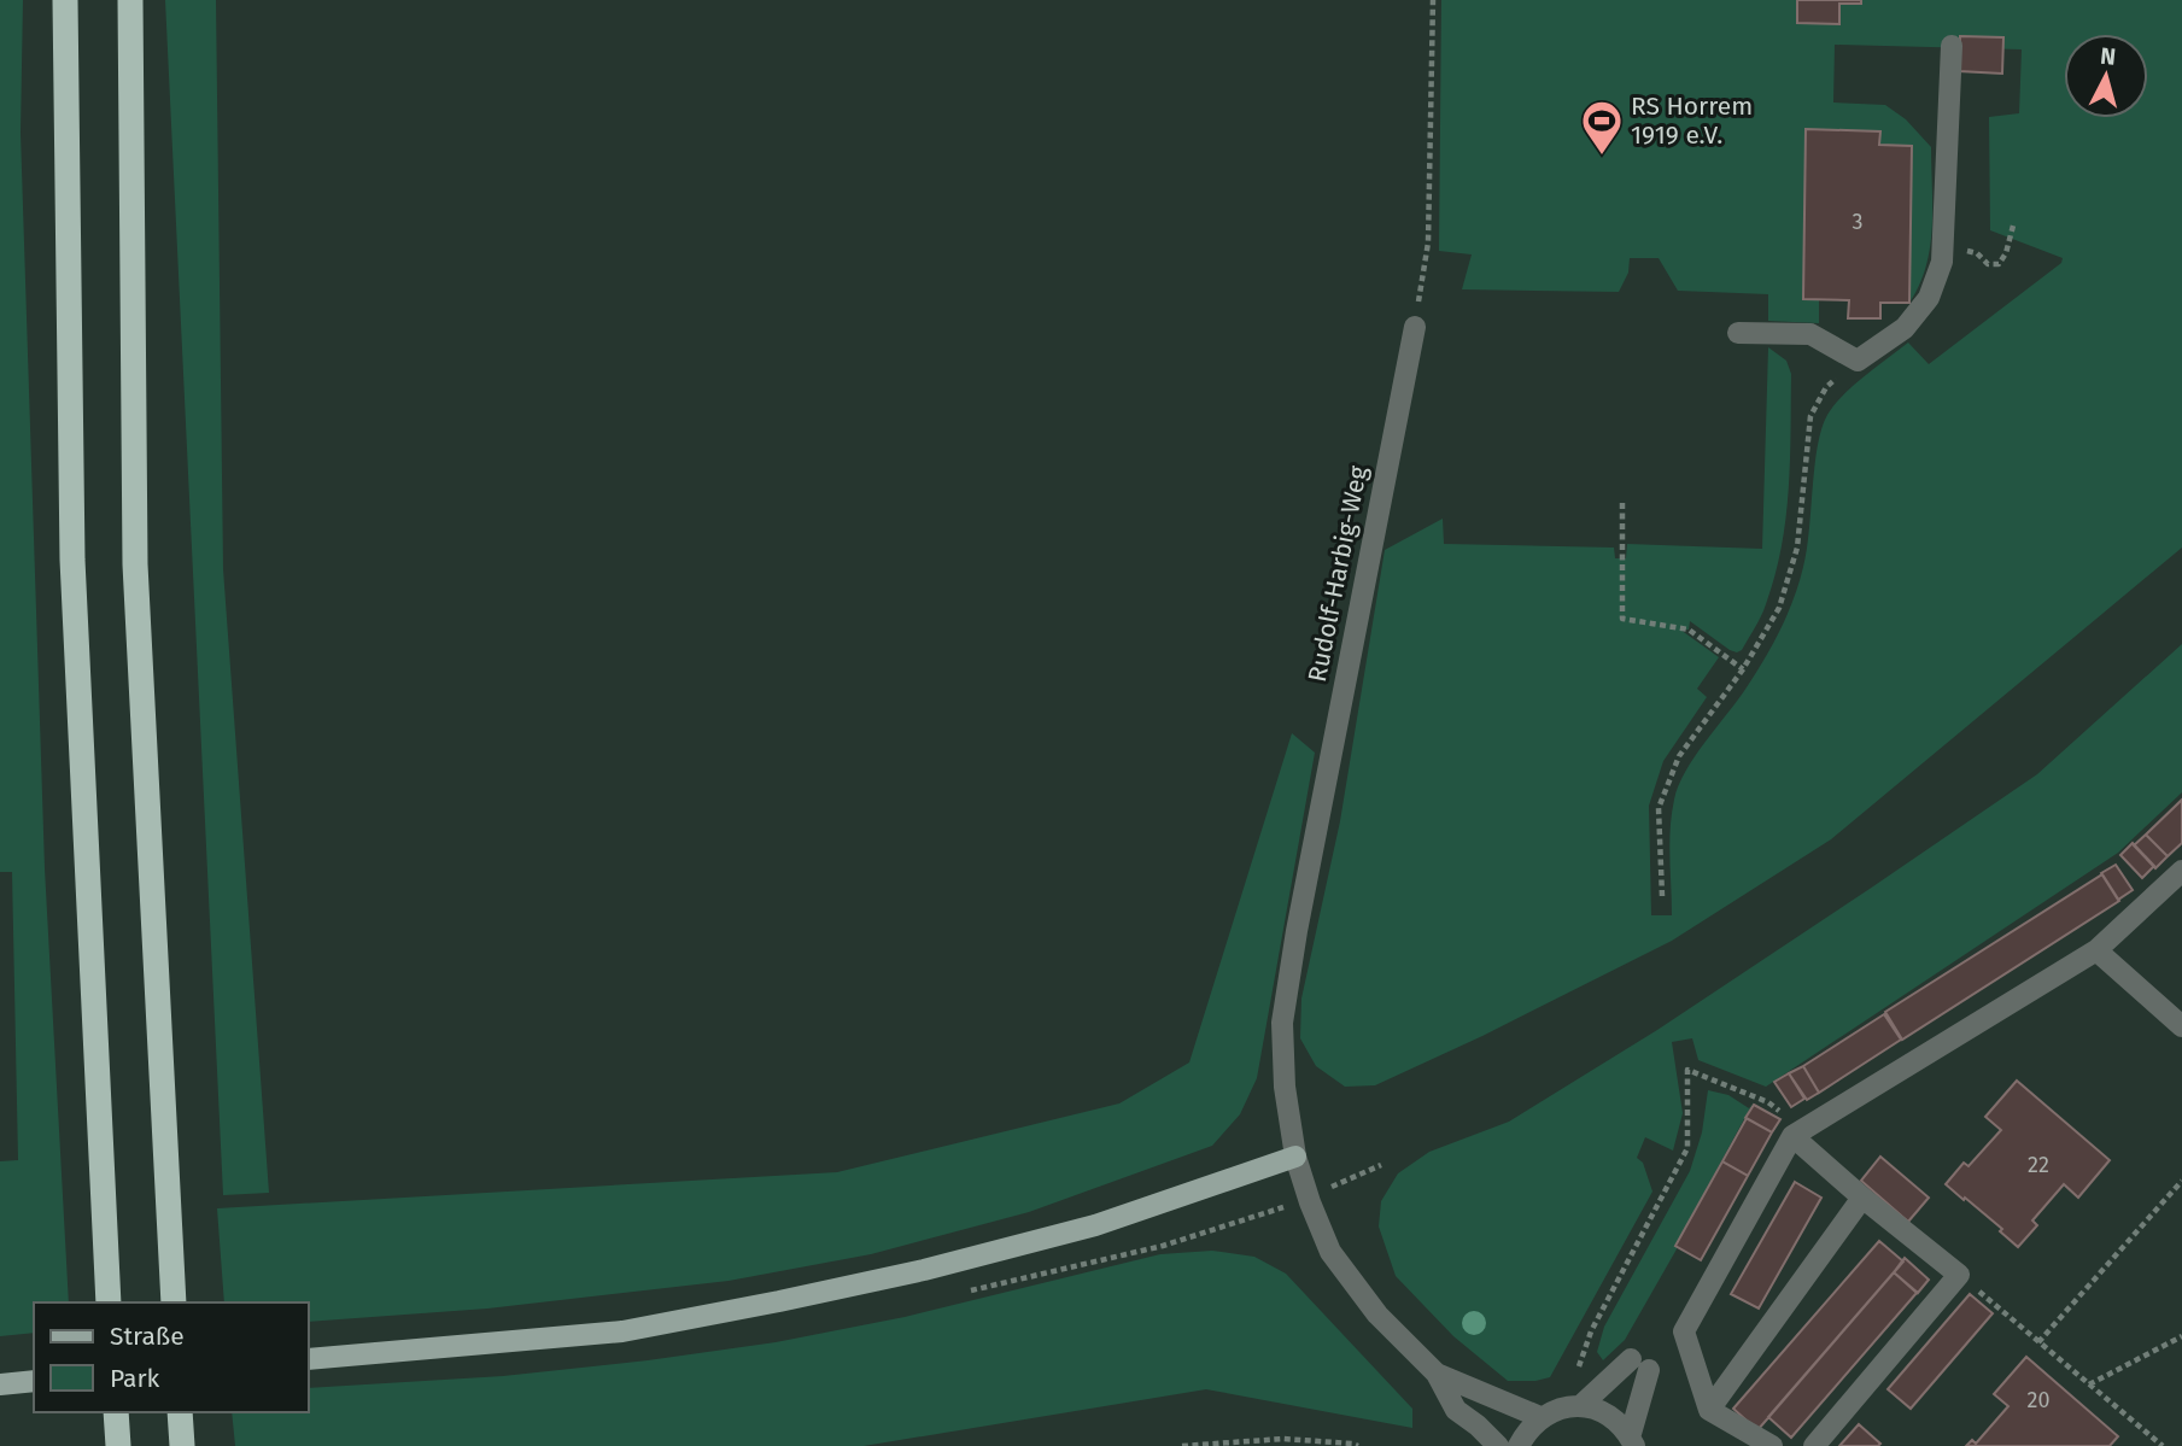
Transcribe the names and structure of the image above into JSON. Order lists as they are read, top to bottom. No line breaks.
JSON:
{"streets":{"street":["Rudolf-Harbig-Weg"]},"places":{"sports":["RS Horrem 1919 e.V."]},"house_numbers":["3","22","20"],"legend":["Straße","Park"],"north":"top"}
